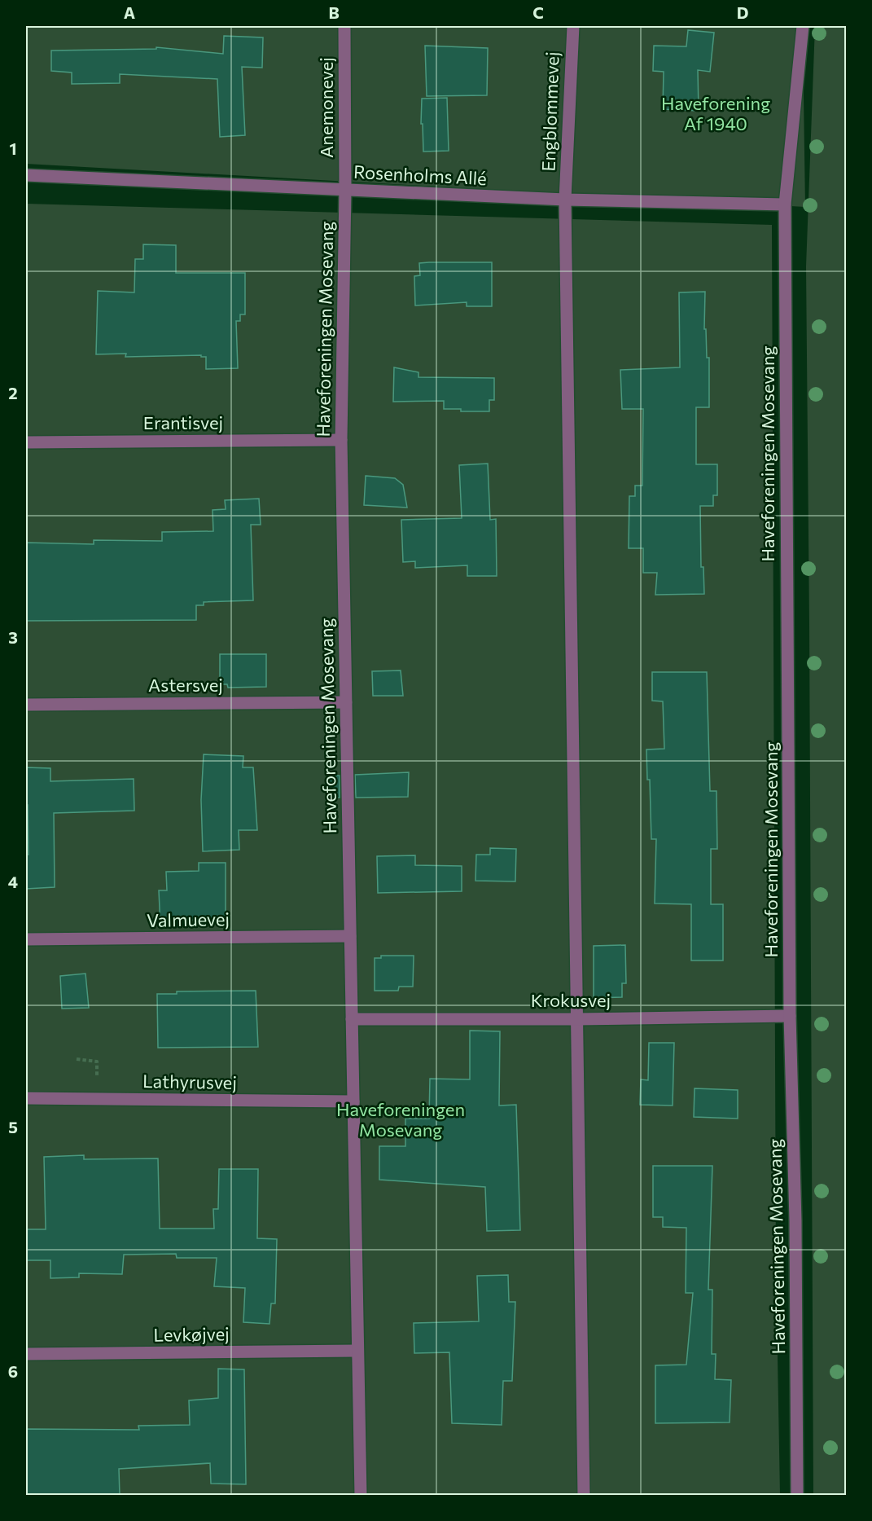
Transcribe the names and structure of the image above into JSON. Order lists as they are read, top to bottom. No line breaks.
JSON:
{"streets":{"street":["Anemonevej","Engblommevej","Rosenholms Allé","Haveforeningen Mosevang","Erantisvej","Astersvej","Valmuevej","Krokusvej","Lathyrusvej","Levkøjvej"]},"crossings":[["Anemonevej","Rosenholms Allé"],["Anemonevej","Haveforeningen Mosevang"],["Engblommevej","Rosenholms Allé"],["Rosenholms Allé","Haveforeningen Mosevang"],["Haveforeningen Mosevang","Erantisvej"],["Haveforeningen Mosevang","Astersvej"],["Haveforeningen Mosevang","Valmuevej"],["Haveforeningen Mosevang","Krokusvej"],["Haveforeningen Mosevang","Lathyrusvej"],["Haveforeningen Mosevang","Levkøjvej"]],"parks":["Haveforening Af 1940","Haveforeningen Mosevang"],"grid":{"columns":["A","B","C","D"],"rows":["1","2","3","4","5","6"]}}
